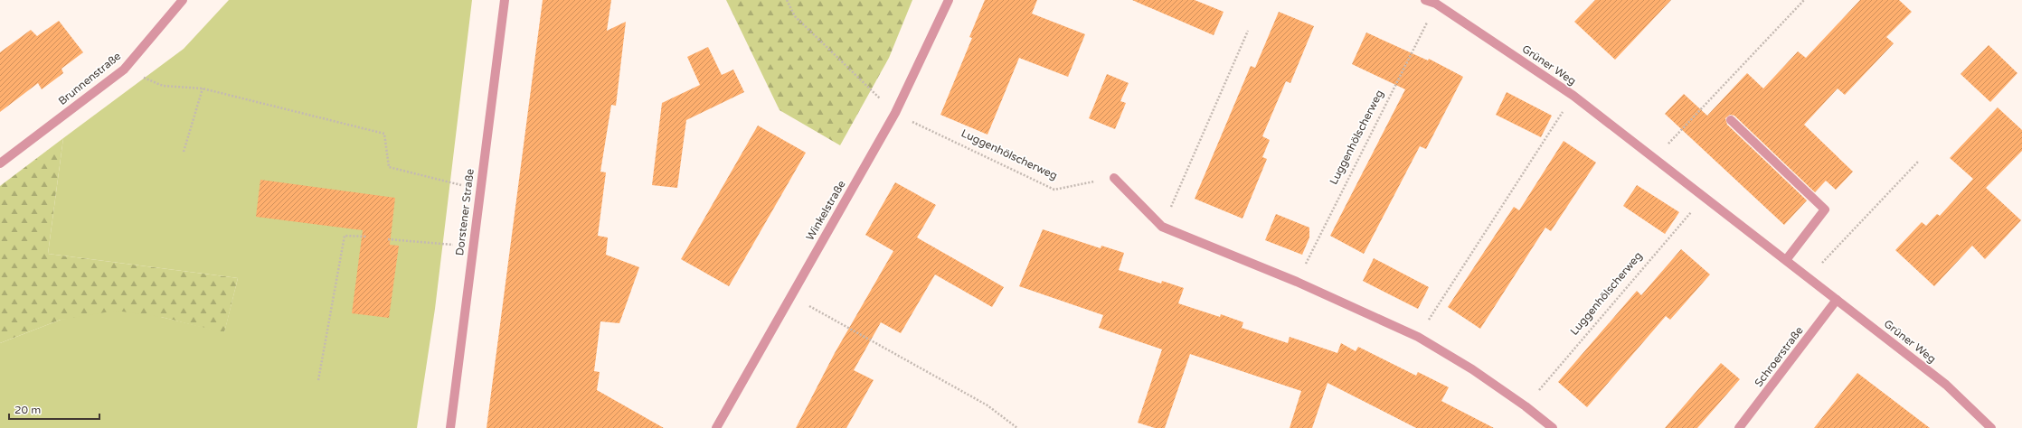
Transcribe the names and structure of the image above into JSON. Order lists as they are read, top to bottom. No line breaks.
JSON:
{"streets":{"street":["Grüner Weg","Brunnenstraße","Winkelstraße","Dorstener Straße","Schroerstraße"],"path":["Luggenhölscherweg"]},"crossings":[["Grüner Weg","Luggenhölscherweg"],["Grüner Weg","Schroerstraße"],["Luggenhölscherweg","Winkelstraße"]],"scale_bar":"20 m"}
